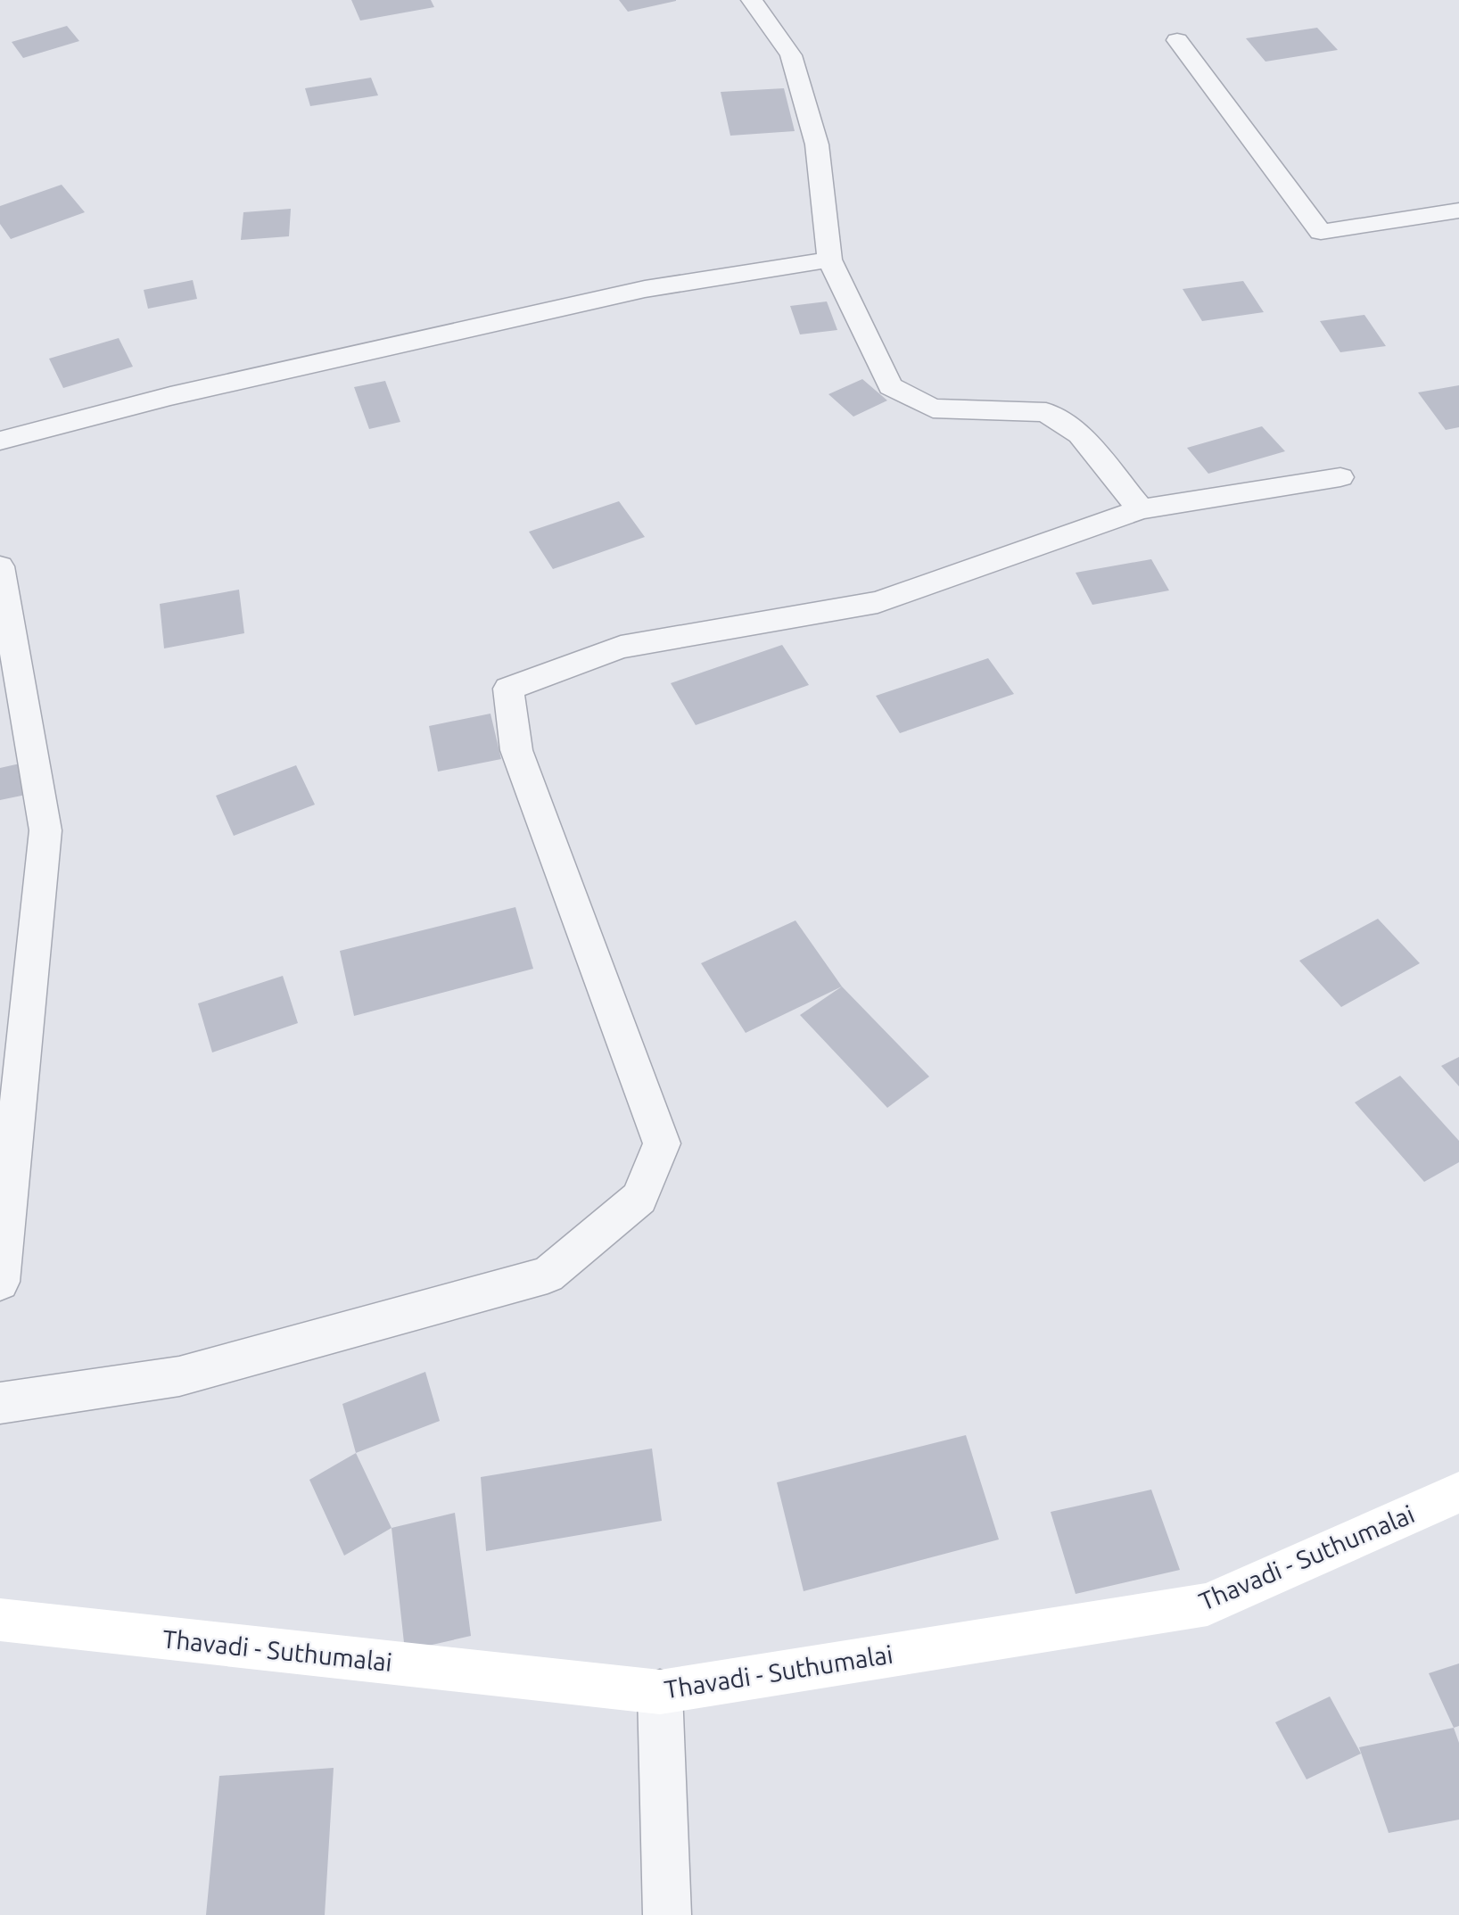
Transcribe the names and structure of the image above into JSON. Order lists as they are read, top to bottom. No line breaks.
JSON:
{"streets":{"main road":["Thavadi - Suthumalai"]}}
